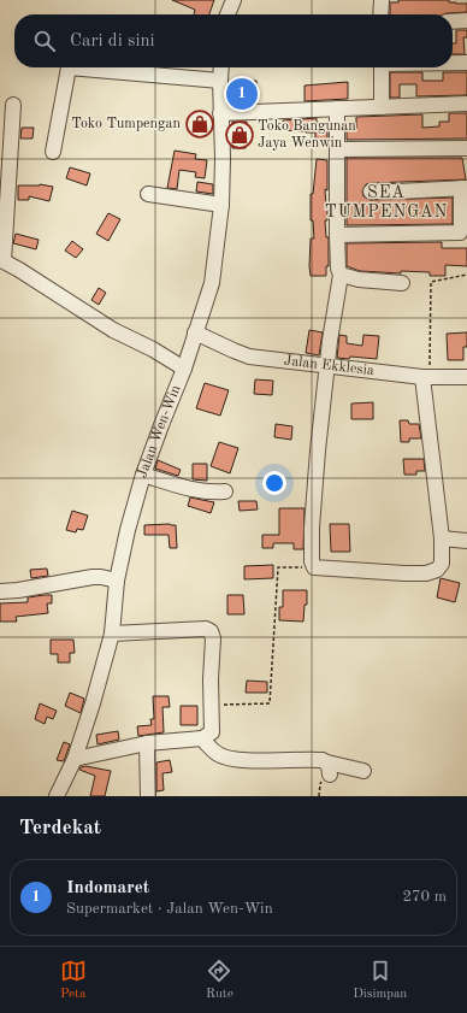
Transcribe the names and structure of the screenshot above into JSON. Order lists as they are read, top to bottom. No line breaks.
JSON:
{"streets":{"street":["Jalan Ekklesia","Jalan Wen-Win"]},"crossings":[["Jalan Ekklesia","Jalan Wen-Win"]],"districts":["SEA TUMPENGAN"],"places":{"shop":["Toko Tumpengan","Toko Bangunan Jaya Wenwin"]},"page":{"search":"Cari di sini","pins":"1","heading":"Terdekat","list":[{"mark":"1","name":"Indomaret","note":"Supermarket · Jalan Wen-Win","value":"270 m"}],"nav":["Peta","Rute","Disimpan"]}}
